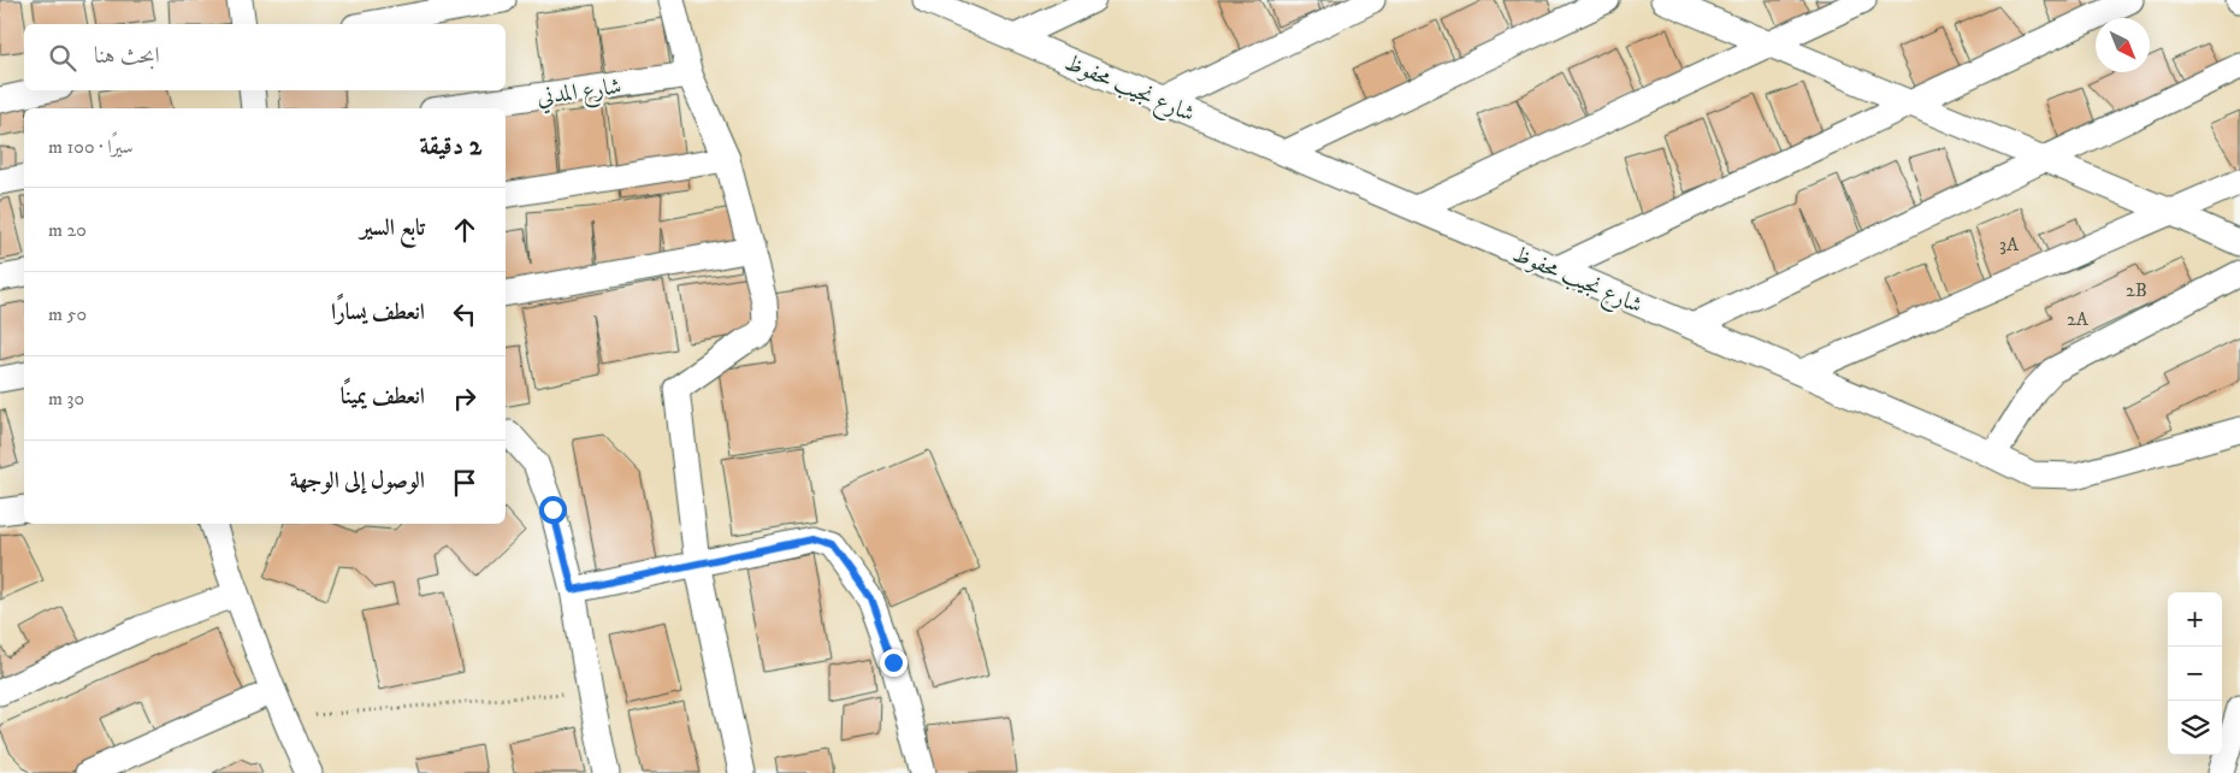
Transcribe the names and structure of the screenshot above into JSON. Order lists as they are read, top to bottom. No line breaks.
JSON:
{"streets":{"street":["شارع نجيب محفوظ","شارع المدني"]},"house_numbers":["3A","2B","2A"],"north":"bottom right","page":{"search":"ابحث هنا","heading":["2 دقيقة","سيرًا · 100 m"],"list":[["تابع السير","20 m"],["انعطف يسارًا","50 m"],["انعطف يمينًا","30 m"],"الوصول إلى الوجهة"],"map_buttons":["+","−"]}}
